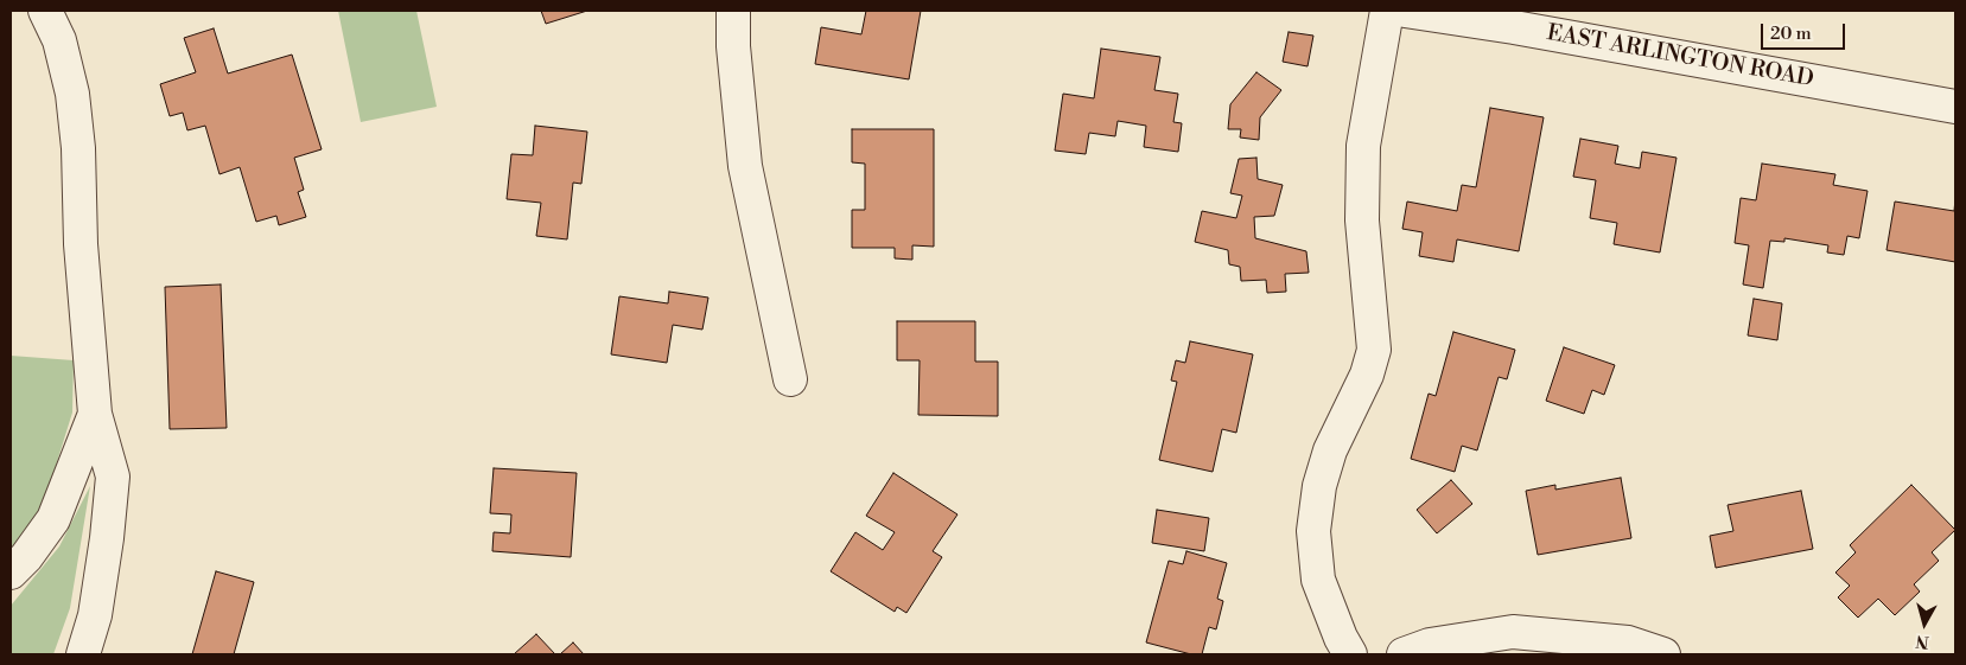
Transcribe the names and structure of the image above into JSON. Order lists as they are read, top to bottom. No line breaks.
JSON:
{"streets":{"street":["EAST ARLINGTON ROAD"]},"scale_bar":"20 m","north":"bottom"}
